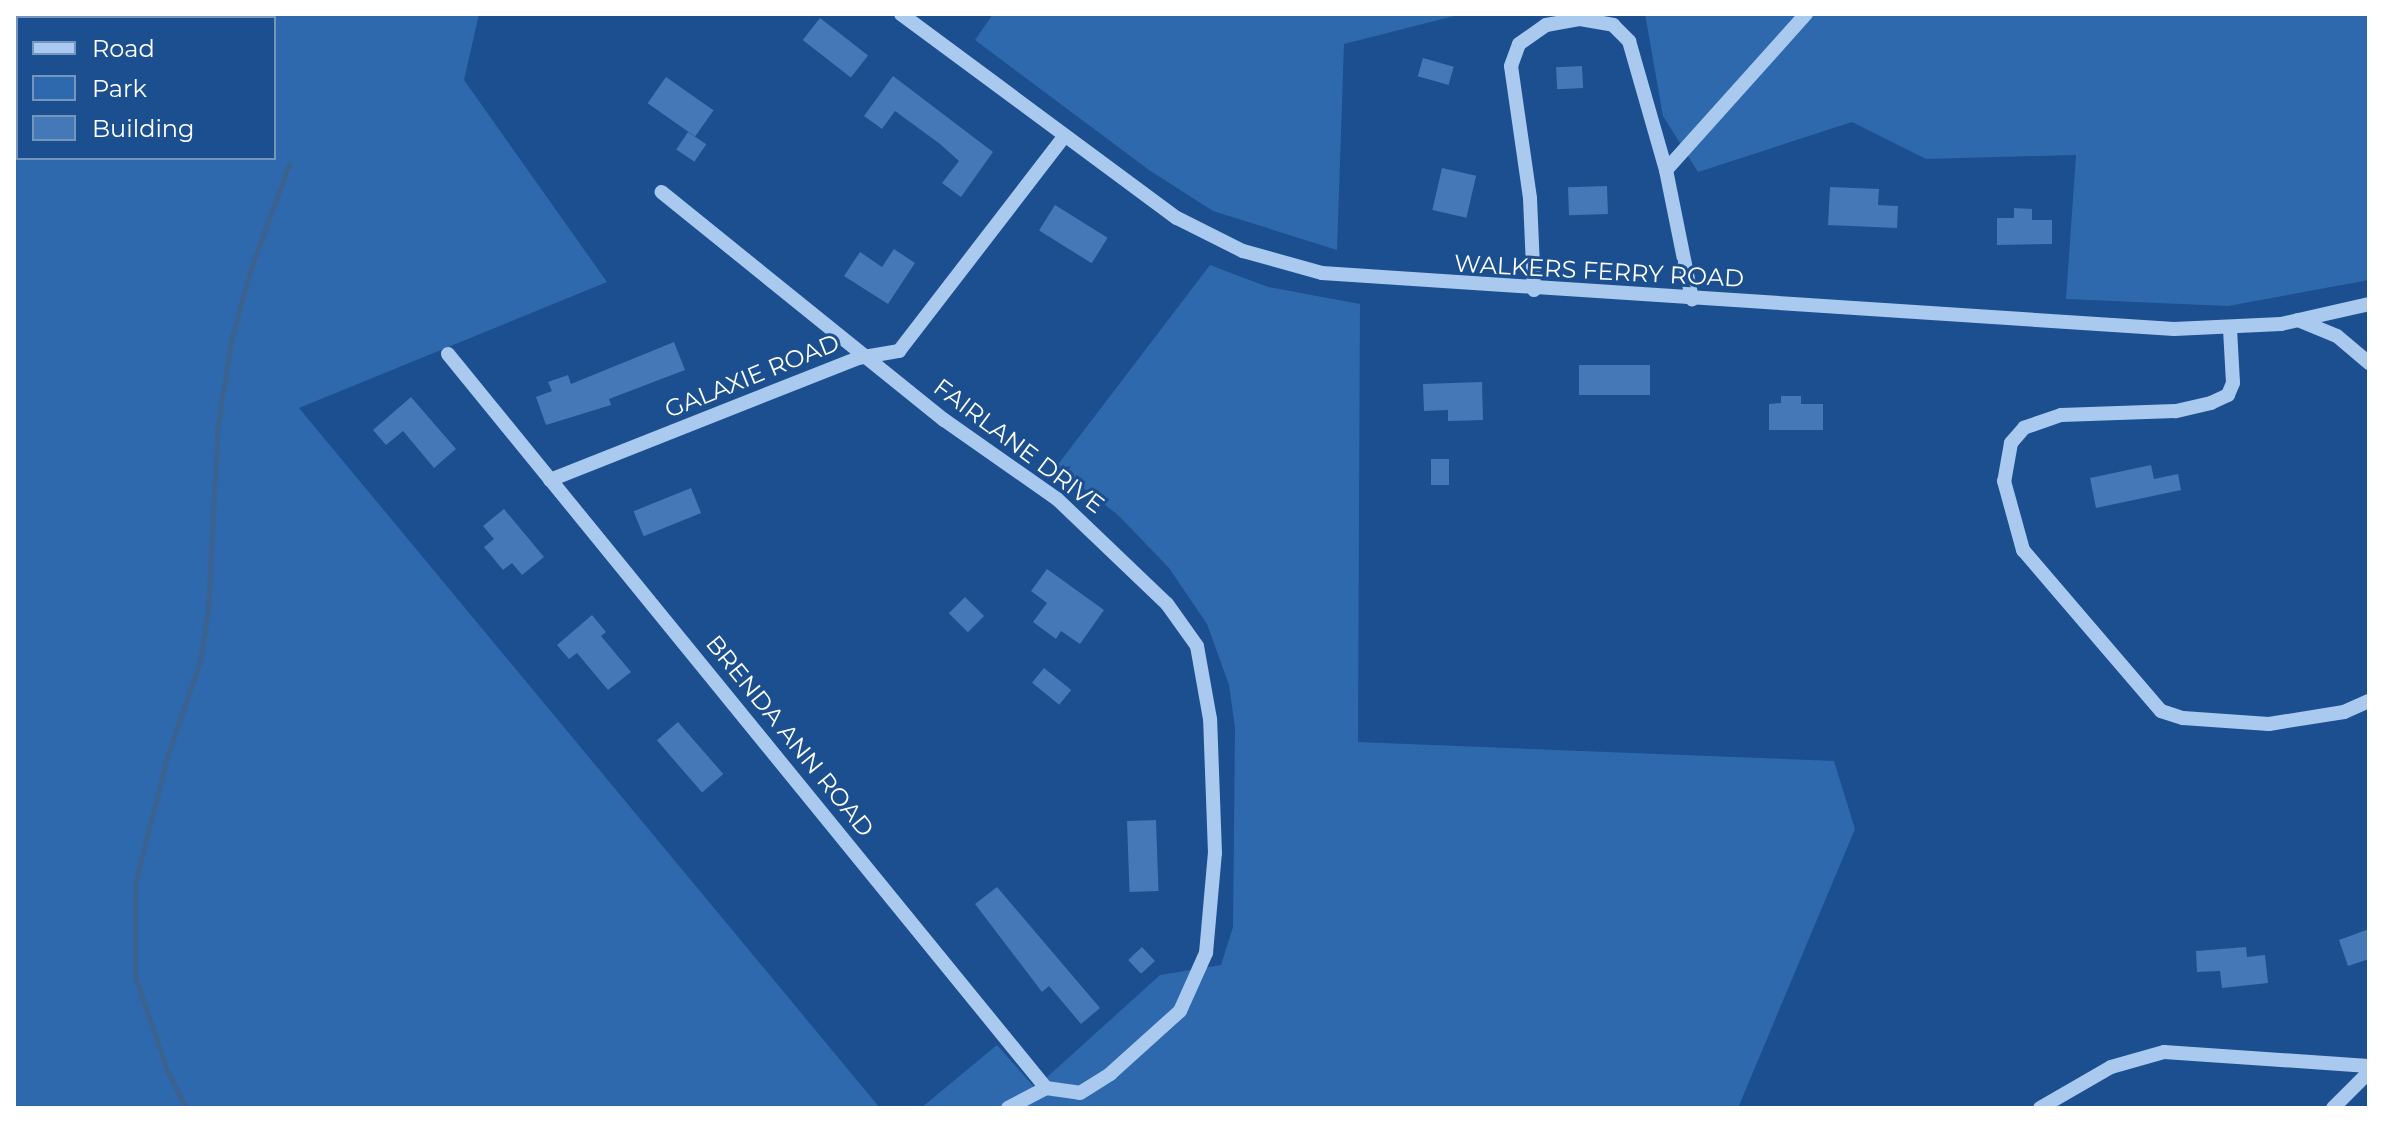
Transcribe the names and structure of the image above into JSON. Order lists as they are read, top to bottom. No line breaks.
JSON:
{"streets":{"street":["WALKERS FERRY ROAD","GALAXIE ROAD","FAIRLANE DRIVE","BRENDA ANN ROAD"]},"crossings":[["WALKERS FERRY ROAD","GALAXIE ROAD"],["GALAXIE ROAD","FAIRLANE DRIVE"],["GALAXIE ROAD","BRENDA ANN ROAD"],["FAIRLANE DRIVE","BRENDA ANN ROAD"]],"legend":["Road","Park","Building"]}
